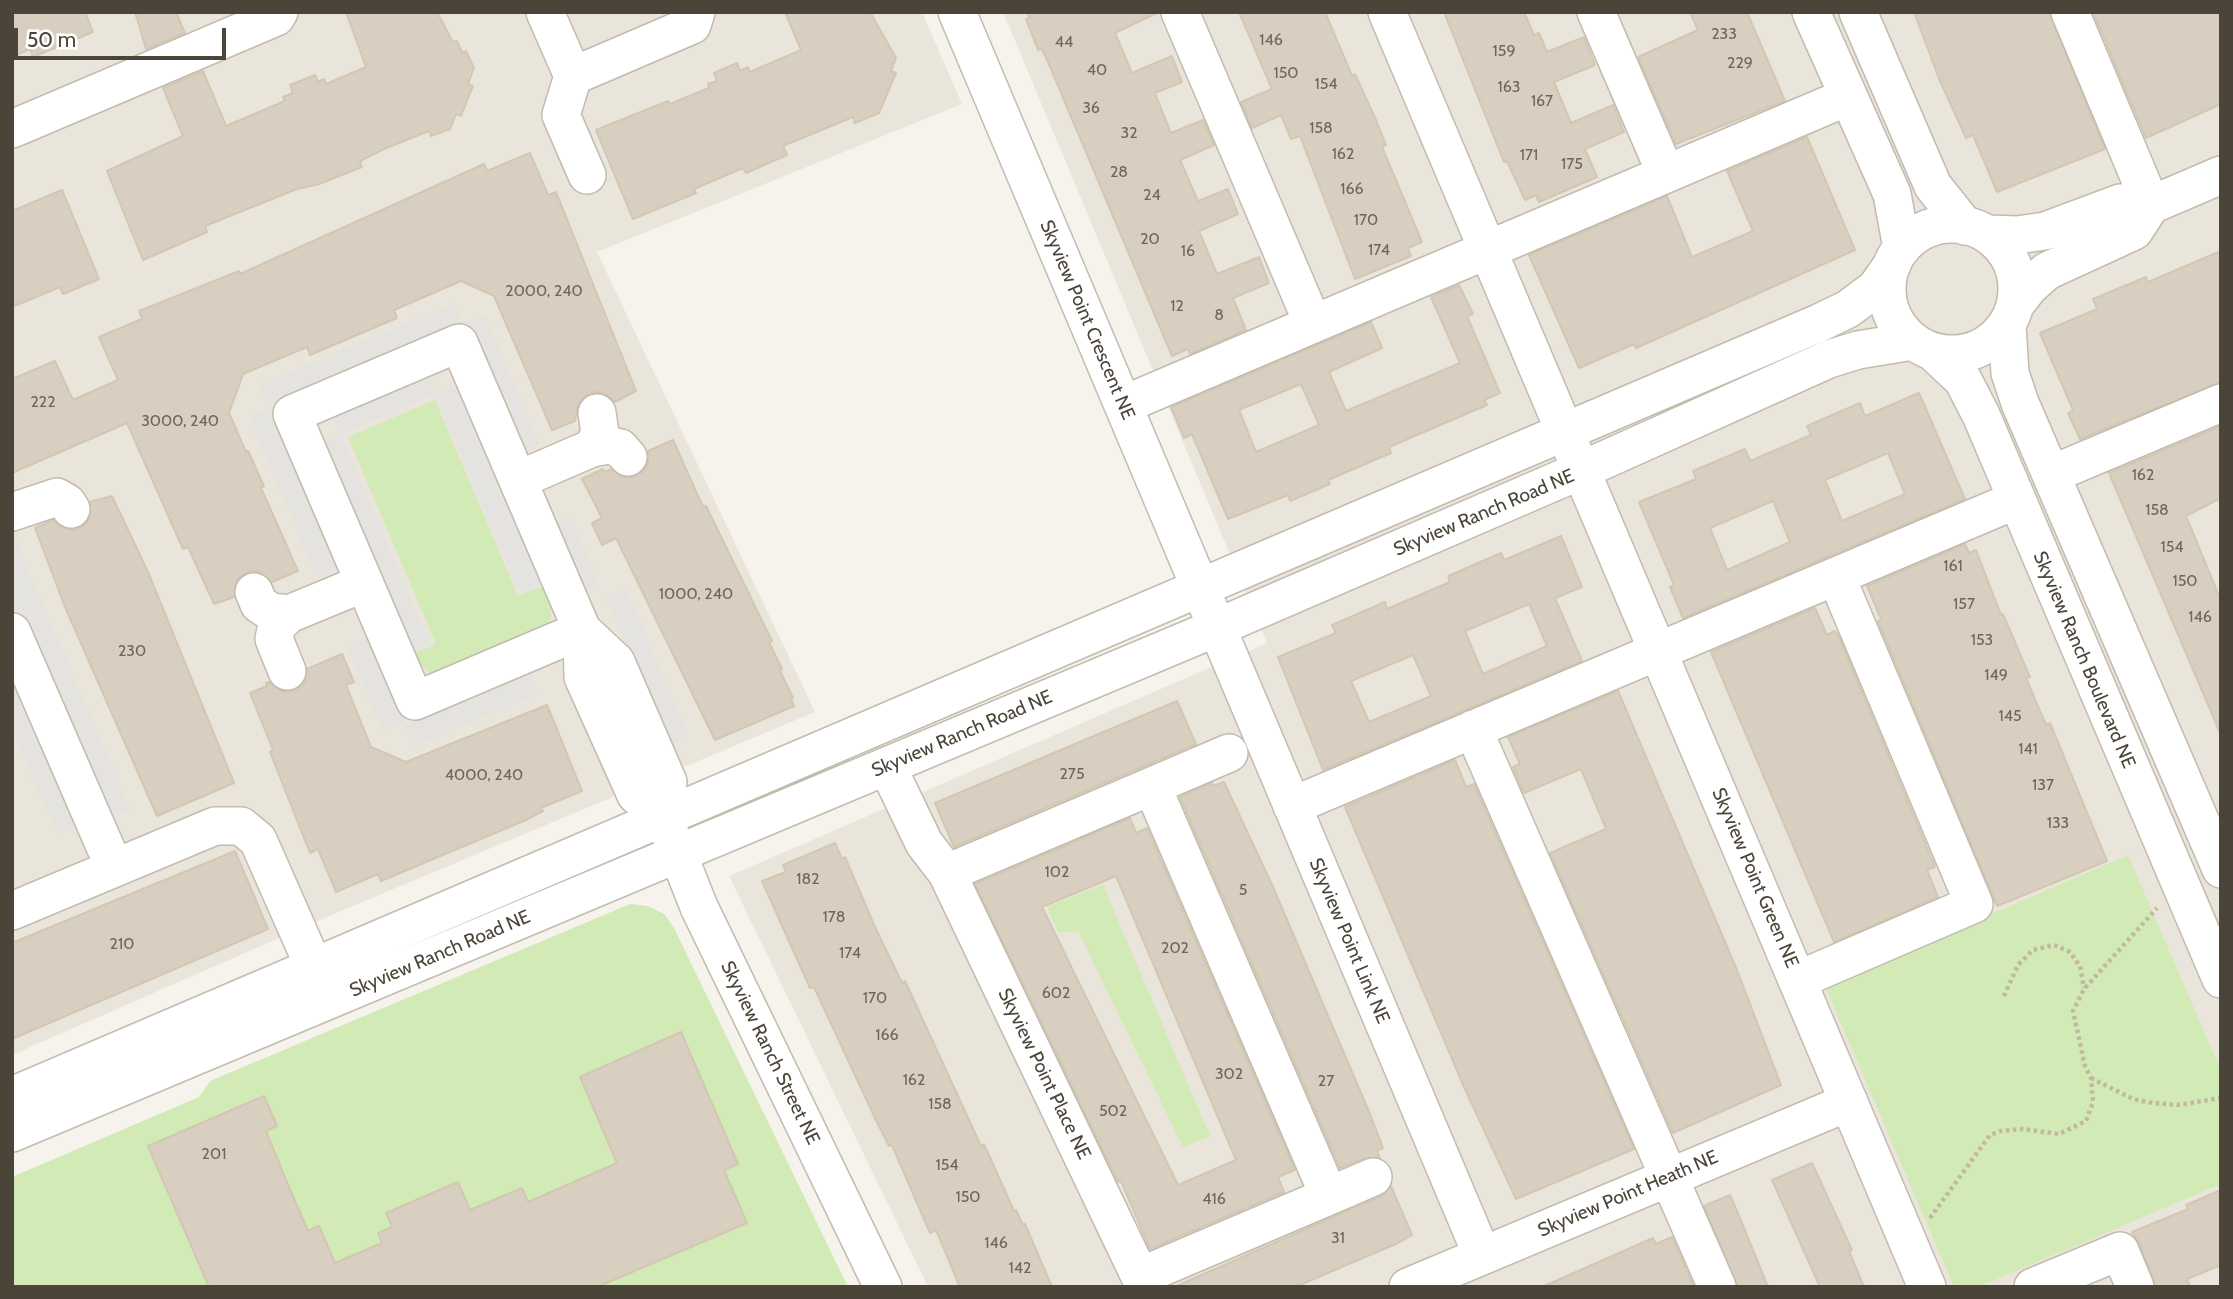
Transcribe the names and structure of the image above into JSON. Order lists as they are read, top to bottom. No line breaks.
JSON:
{"streets":{"street":["Skyview Point Crescent NE","Skyview Ranch Road NE","Skyview Ranch Boulevard NE","Skyview Point Green NE","Skyview Point Link NE","Skyview Ranch Street NE","Skyview Point Place NE","Skyview Point Heath NE"]},"crossings":[["Skyview Point Crescent NE","Skyview Ranch Road NE"],["Skyview Point Crescent NE","Skyview Point Link NE"],["Skyview Ranch Road NE","Skyview Ranch Boulevard NE"],["Skyview Ranch Road NE","Skyview Point Green NE"],["Skyview Ranch Road NE","Skyview Point Link NE"],["Skyview Ranch Road NE","Skyview Ranch Street NE"],["Skyview Ranch Road NE","Skyview Point Place NE"],["Skyview Point Green NE","Skyview Point Heath NE"],["Skyview Point Link NE","Skyview Point Heath NE"]],"house_numbers":["233","146","44","159","229","40","150","154","163","167","36","158","32","162","171","175","28","166","24","170","20","174","16","2000, 240","12","8","222","3000, 240","162","158","154","161","150","1000, 240","157","146","153","230","149","145","141","275","4000, 240","137","133","102","182","5","178","210","202","174","602","170","166","302","162","27","158","502","201","154","150","416","31","146","142"],"scale_bar":"50 m"}
